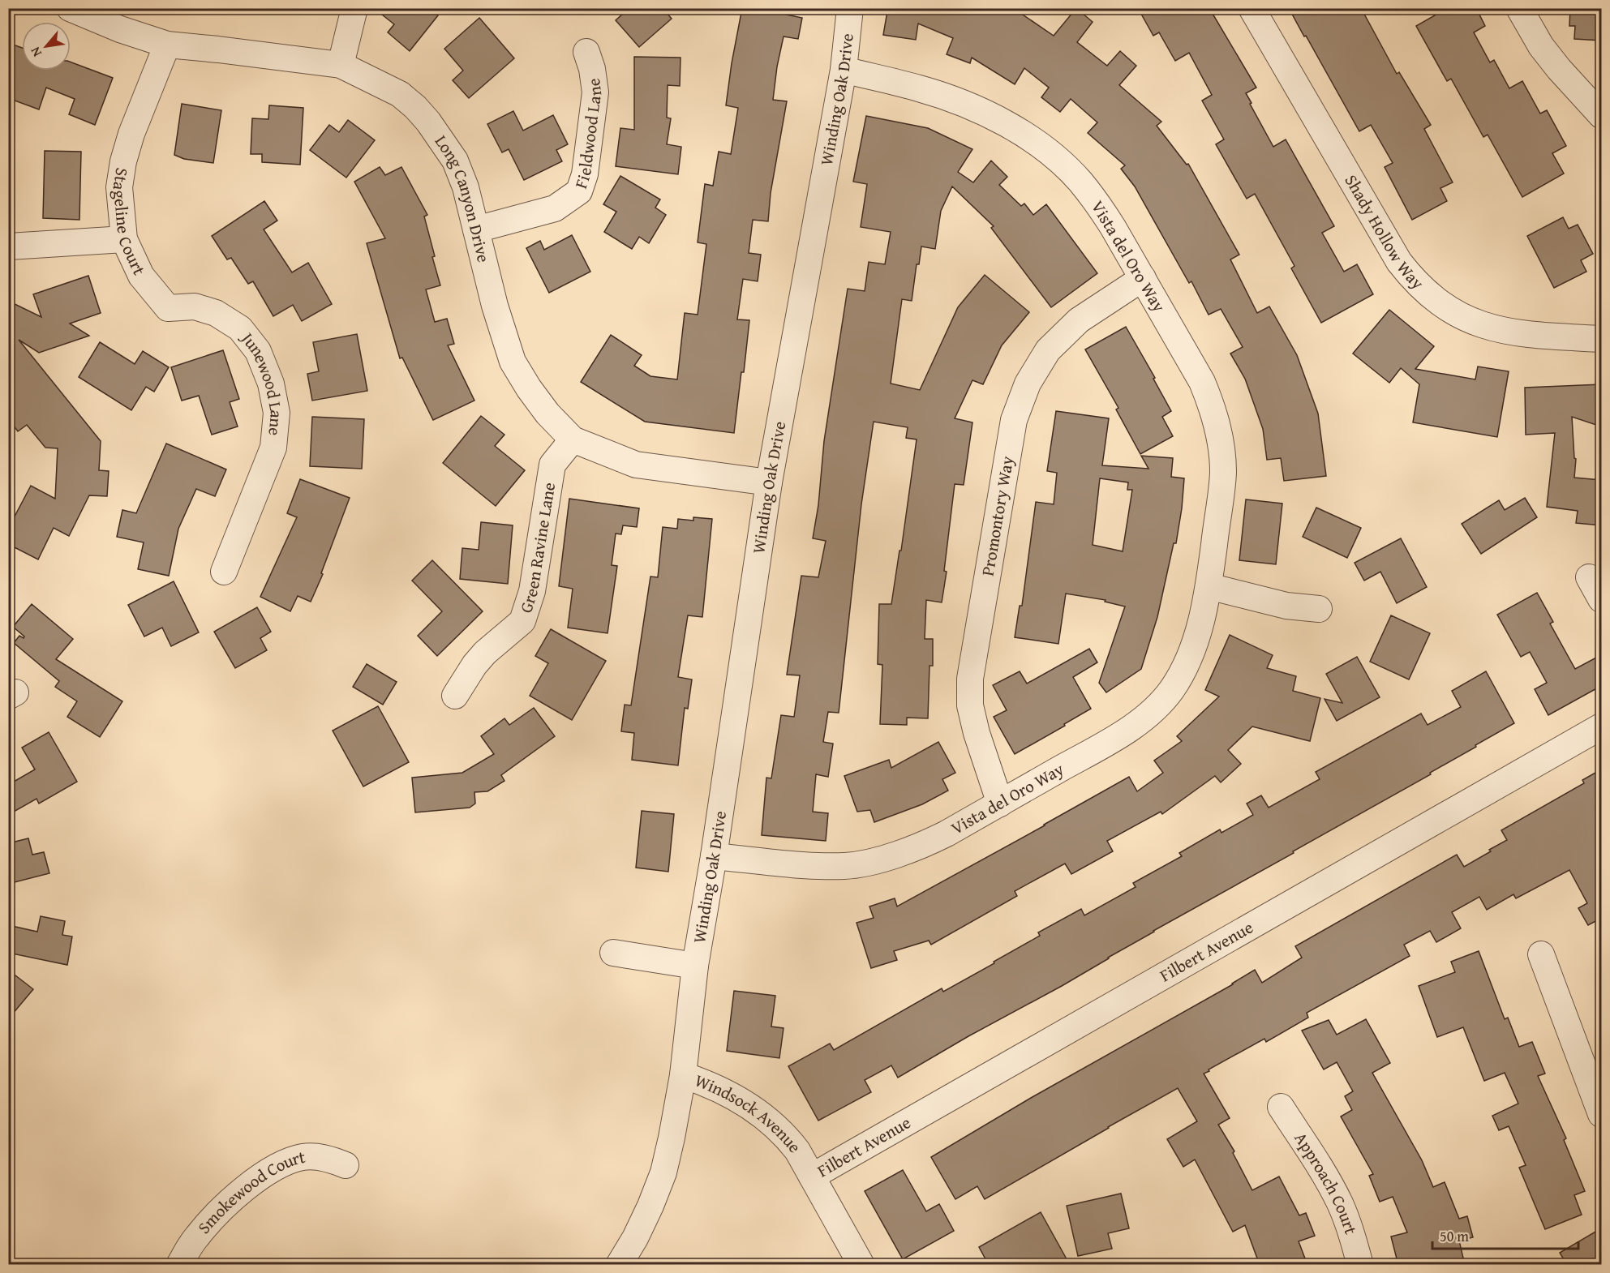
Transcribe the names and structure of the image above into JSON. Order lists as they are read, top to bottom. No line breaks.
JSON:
{"streets":{"street":["Winding Oak Drive","Fieldwood Lane","Long Canyon Drive","Stageline Court","Shady Hollow Way","Vista del Oro Way","Junewood Lane","Promontory Way","Green Ravine Lane","Filbert Avenue","Windsock Avenue","Approach Court","Smokewood Court"]},"crossings":[["Winding Oak Drive","Long Canyon Drive"],["Winding Oak Drive","Vista del Oro Way"],["Winding Oak Drive","Windsock Avenue"],["Fieldwood Lane","Long Canyon Drive"],["Long Canyon Drive","Stageline Court"],["Long Canyon Drive","Green Ravine Lane"],["Stageline Court","Junewood Lane"],["Vista del Oro Way","Promontory Way"],["Filbert Avenue","Windsock Avenue"]],"scale_bar":"50 m","north":"bottom left"}
